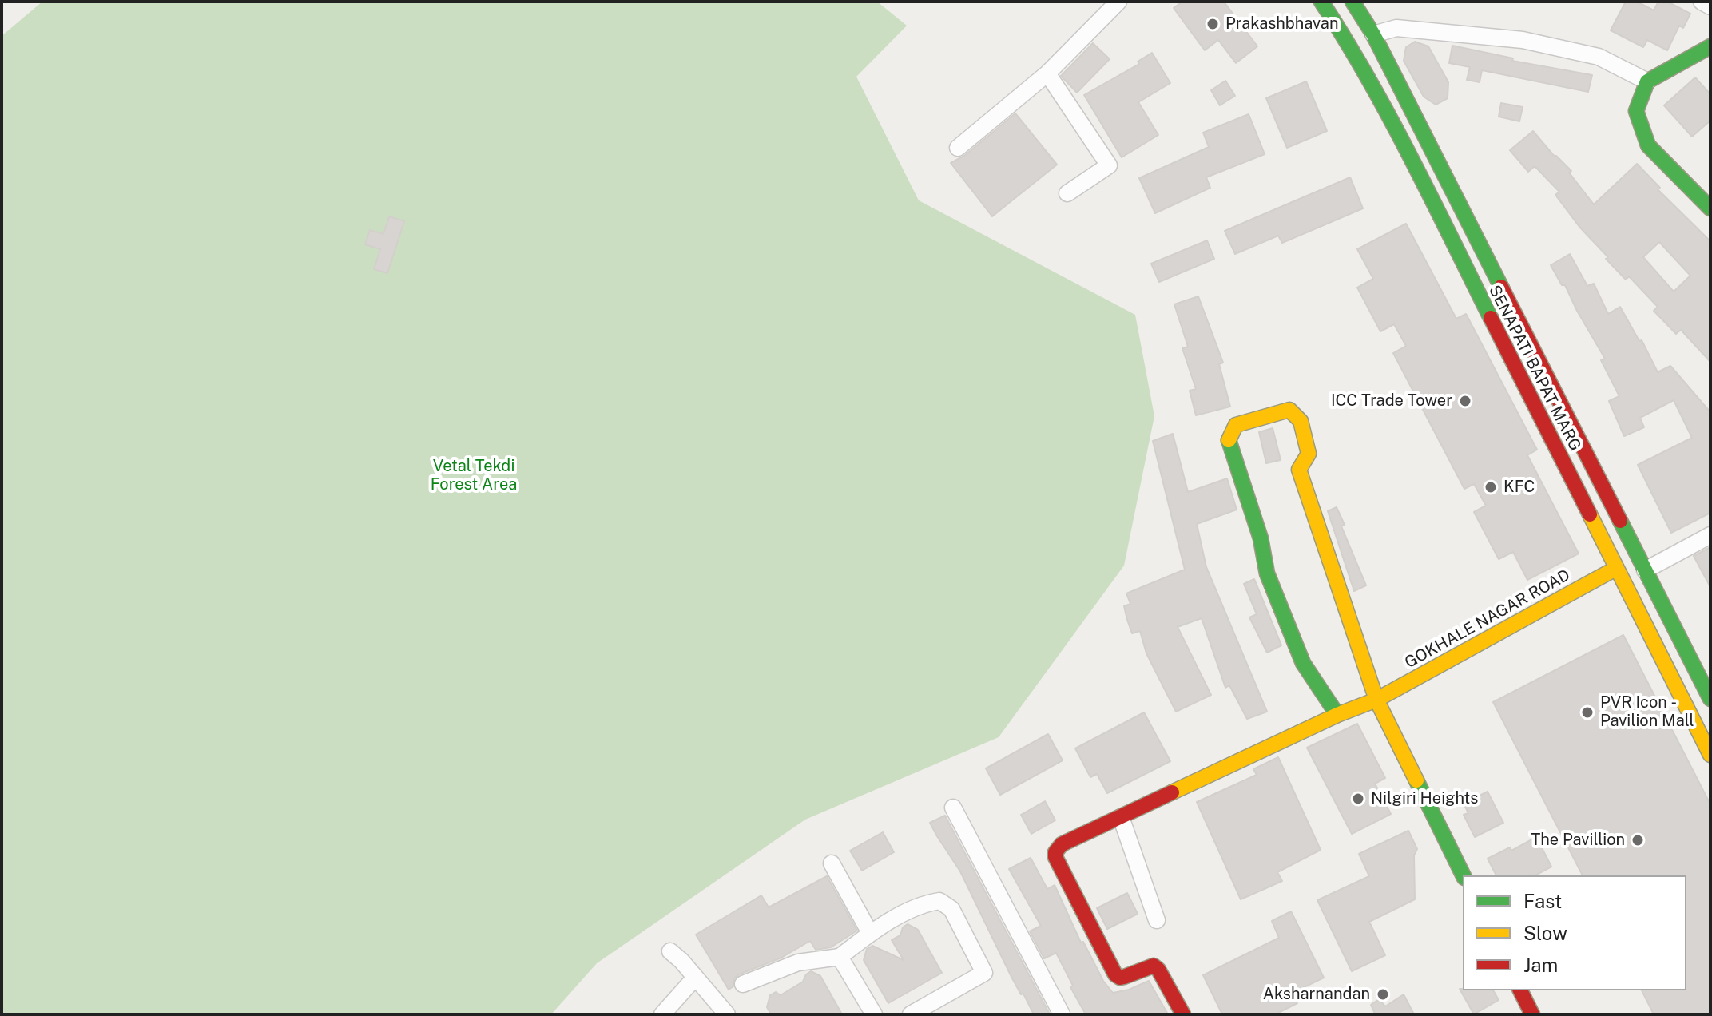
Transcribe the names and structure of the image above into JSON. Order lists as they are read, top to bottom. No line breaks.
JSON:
{"streets":{"street":["SENAPATI BAPAT MARG","GOKHALE NAGAR ROAD"]},"crossings":[["SENAPATI BAPAT MARG","GOKHALE NAGAR ROAD"]],"parks":["Vetal Tekdi Forest Area"],"places":["Prakashbhavan","ICC Trade Tower","KFC","PVR Icon - Pavilion Mall","Nilgiri Heights","The Pavillion","Aksharnandan"],"legend":["Fast","Slow","Jam"]}
